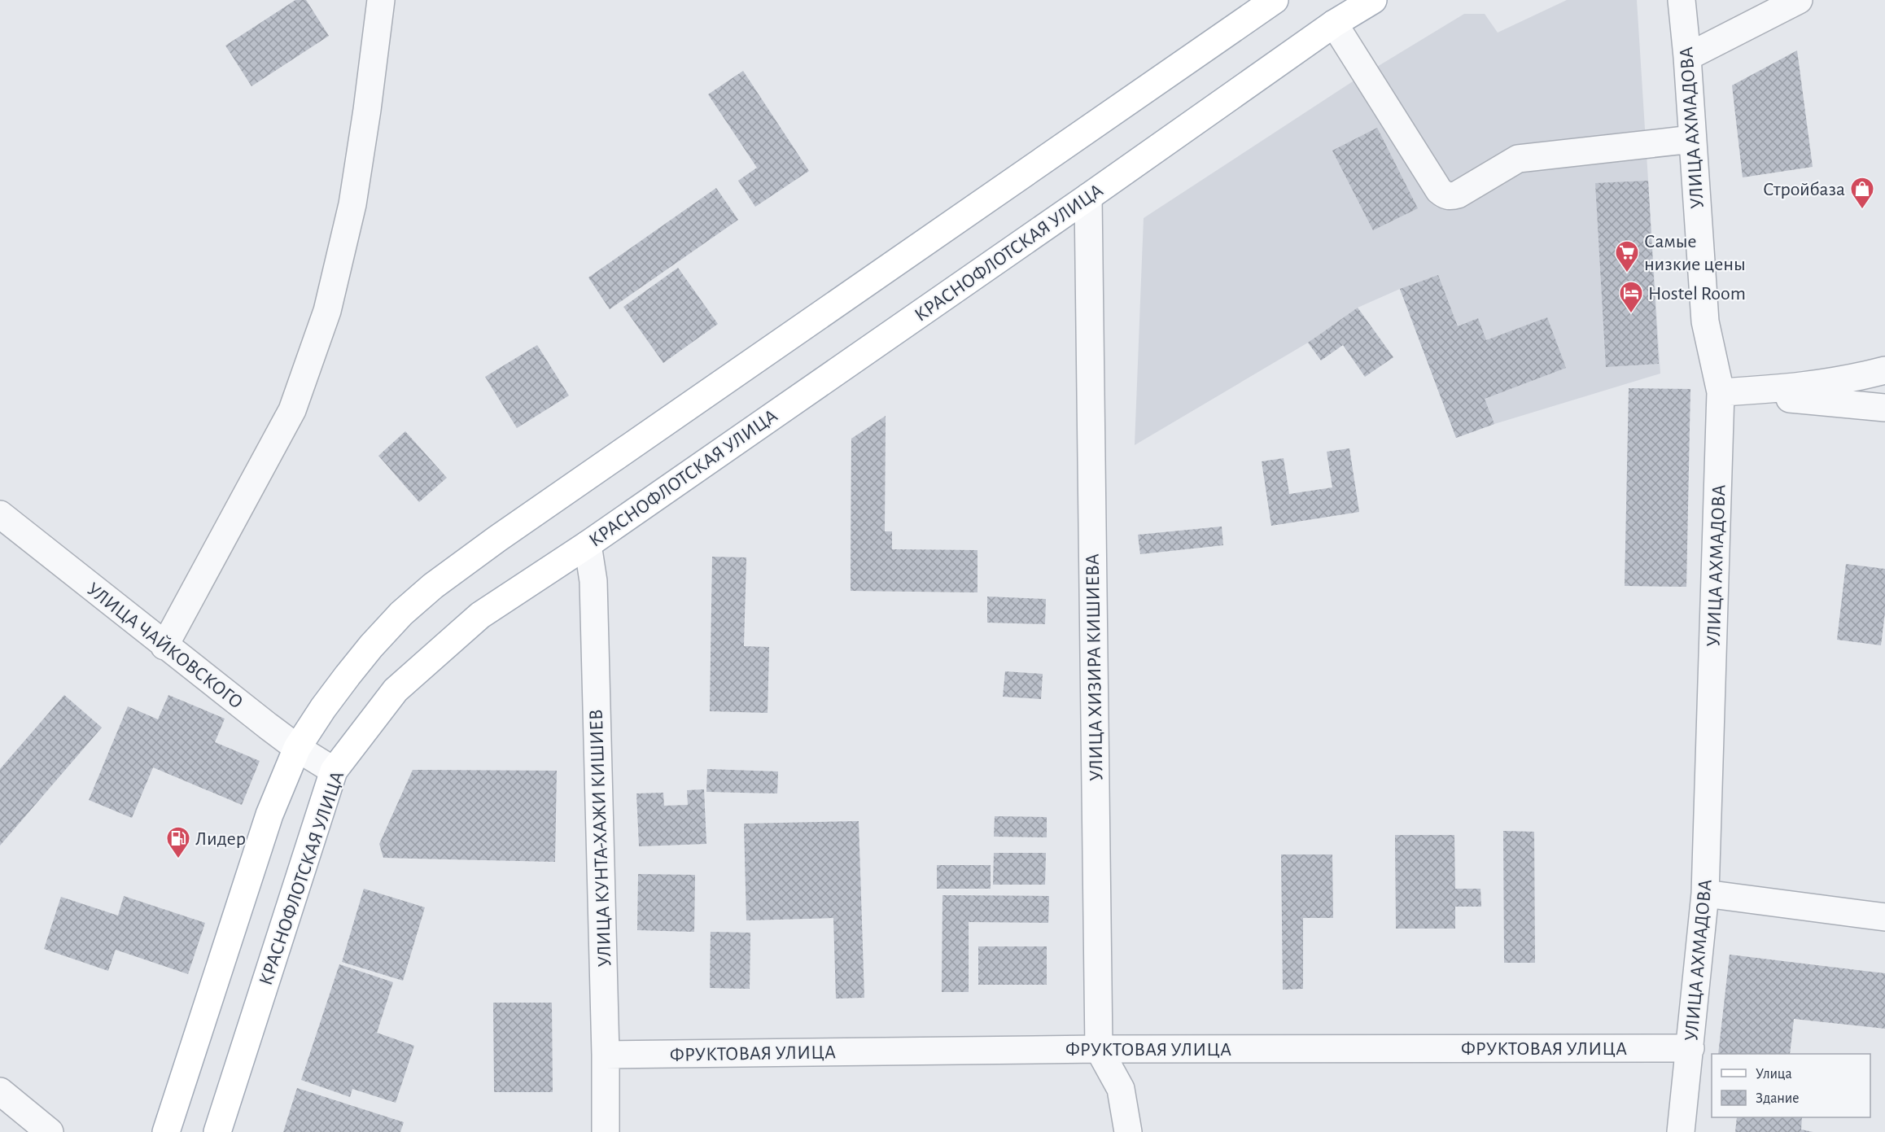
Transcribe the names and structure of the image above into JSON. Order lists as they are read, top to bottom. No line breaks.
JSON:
{"streets":{"main road":["КРАСНОФЛОТСКАЯ УЛИЦА"],"street":["УЛИЦА АХМАДОВА","УЛИЦА ЧАЙКОВСКОГО","УЛИЦА ХИЗИРА КИШИЕВА","УЛИЦА КУНТА-ХАЖИ КИШИЕВ","ФРУКТОВАЯ УЛИЦА"]},"crossings":[["УЛИЦА АХМАДОВА","ФРУКТОВАЯ УЛИЦА"],["КРАСНОФЛОТСКАЯ УЛИЦА","УЛИЦА ЧАЙКОВСКОГО"],["КРАСНОФЛОТСКАЯ УЛИЦА","УЛИЦА ХИЗИРА КИШИЕВА"],["КРАСНОФЛОТСКАЯ УЛИЦА","УЛИЦА КУНТА-ХАЖИ КИШИЕВ"],["УЛИЦА ХИЗИРА КИШИЕВА","ФРУКТОВАЯ УЛИЦА"],["УЛИЦА КУНТА-ХАЖИ КИШИЕВ","ФРУКТОВАЯ УЛИЦА"]],"places":{"shop":["Стройбаза"],"supermarket":["Самые низкие цены"],"hotel":["Hostel Room"],"fuel station":["Лидер"]},"legend":["Улица","Здание"]}
